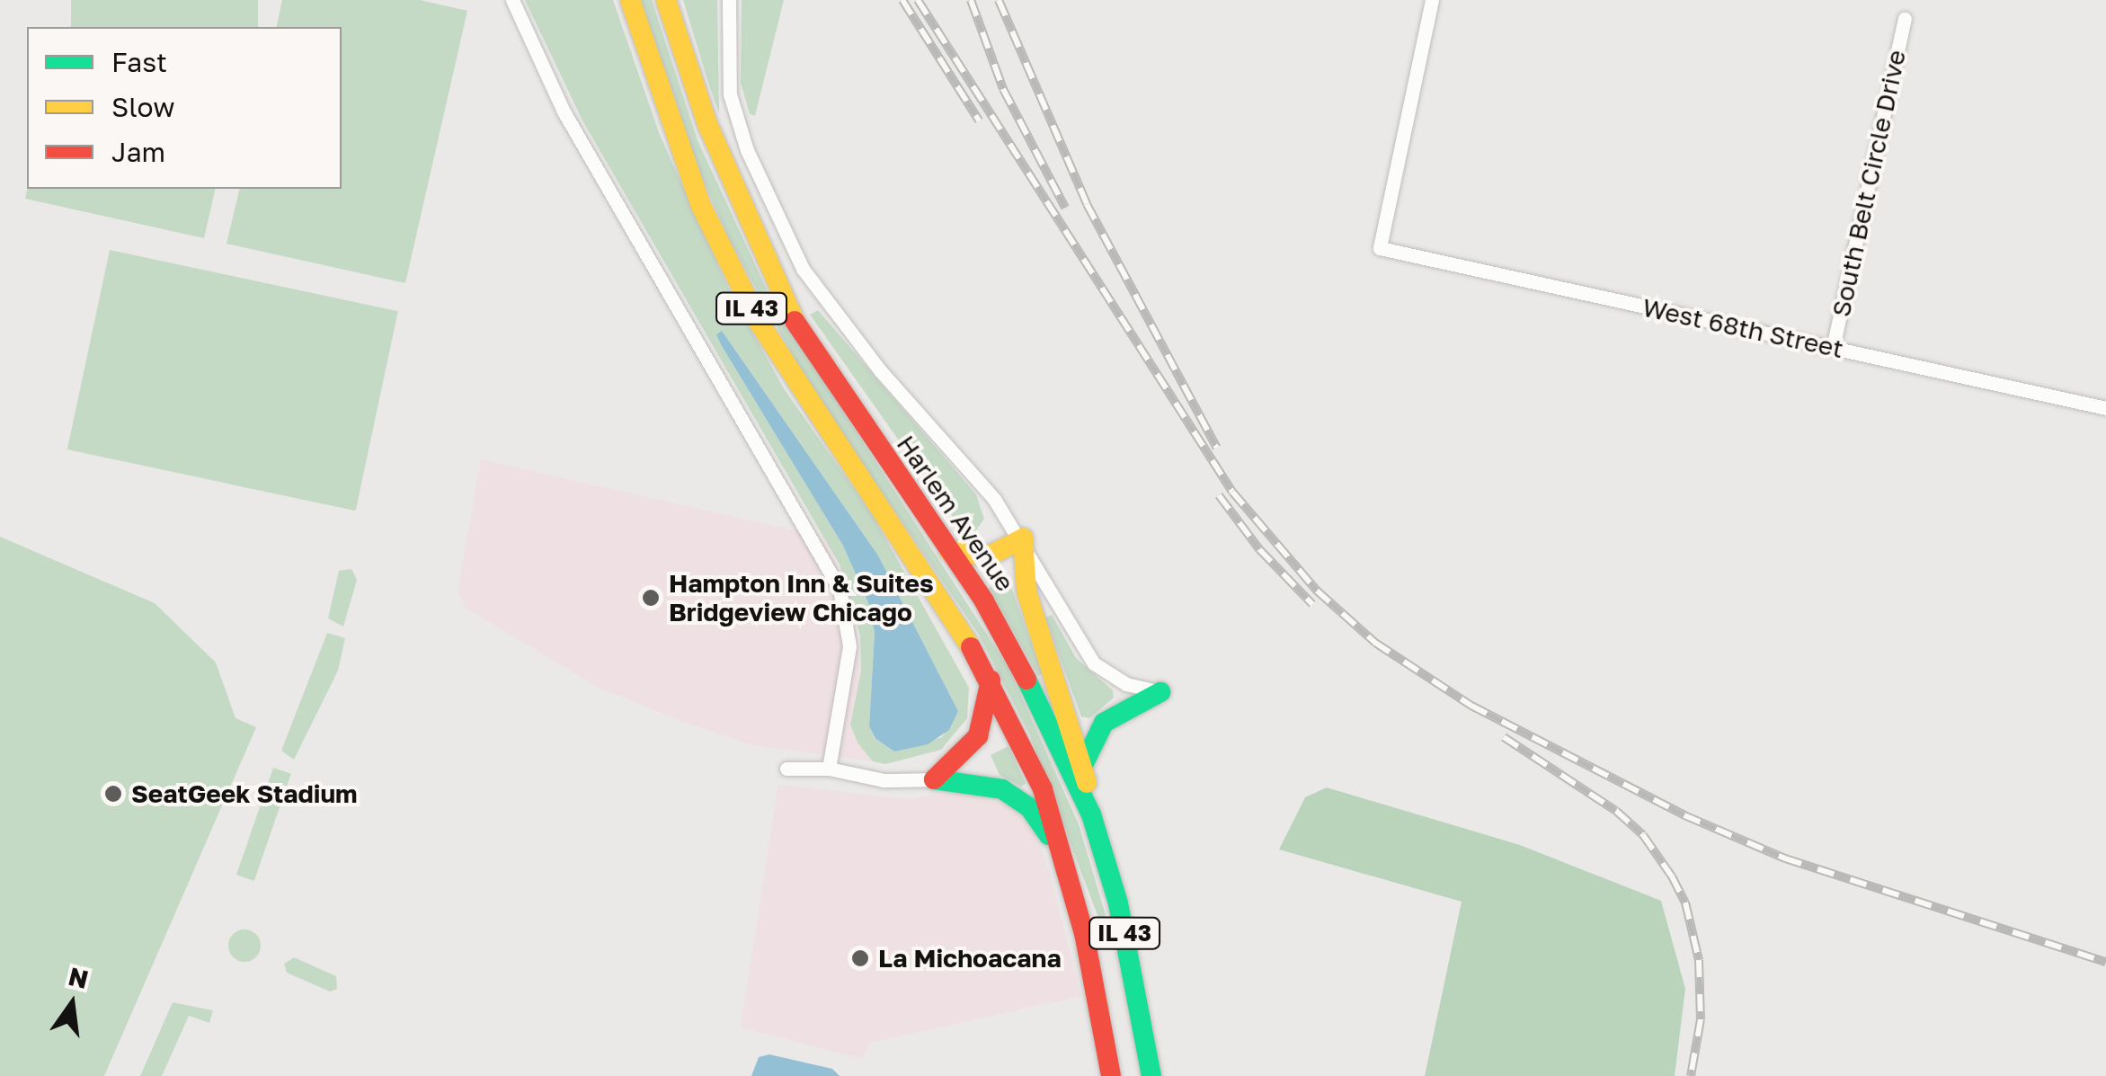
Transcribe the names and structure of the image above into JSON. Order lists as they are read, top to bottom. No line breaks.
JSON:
{"streets":{"main road":["IL 43","Harlem Avenue"],"street":["South Belt Circle Drive","West 68th Street"]},"crossings":[["South Belt Circle Drive","West 68th Street"]],"places":["Hampton Inn & Suites Bridgeview Chicago","SeatGeek Stadium","La Michoacana"],"legend":["Fast","Slow","Jam"],"north":"top"}
